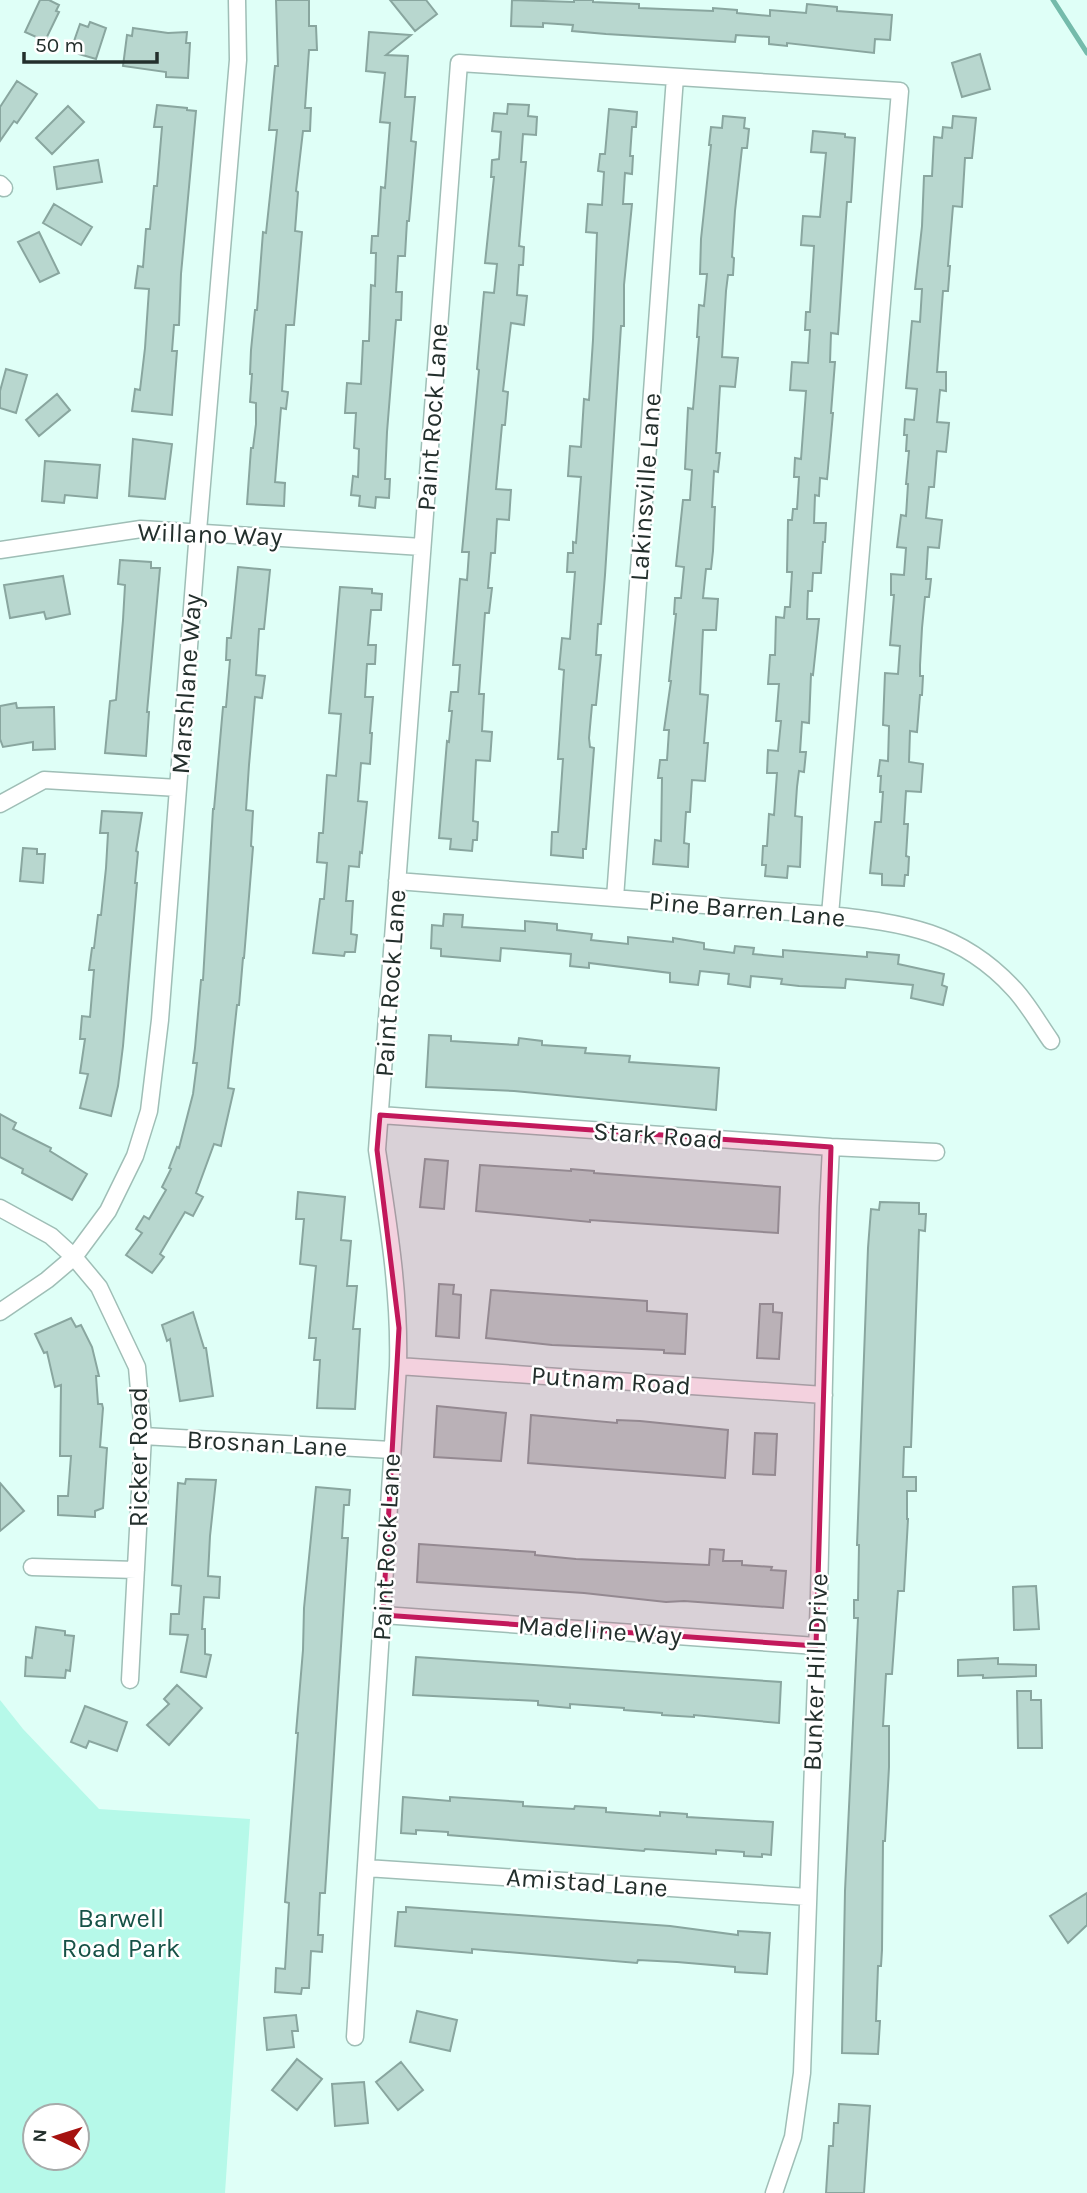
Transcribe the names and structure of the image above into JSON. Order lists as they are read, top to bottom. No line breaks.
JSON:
{"streets":{"street":["Paint Rock Lane","Lakinsville Lane","Willano Way","Marshlane Way","Pine Barren Lane","Stark Road","Putnam Road","Brosnan Lane","Ricker Road","Madeline Way","Bunker Hill Drive","Amistad Lane"]},"crossings":[["Paint Rock Lane","Lakinsville Lane"],["Paint Rock Lane","Willano Way"],["Paint Rock Lane","Pine Barren Lane"],["Paint Rock Lane","Stark Road"],["Paint Rock Lane","Putnam Road"],["Paint Rock Lane","Brosnan Lane"],["Paint Rock Lane","Madeline Way"],["Paint Rock Lane","Amistad Lane"],["Lakinsville Lane","Pine Barren Lane"],["Willano Way","Marshlane Way"],["Marshlane Way","Ricker Road"],["Stark Road","Bunker Hill Drive"],["Putnam Road","Bunker Hill Drive"],["Brosnan Lane","Ricker Road"],["Madeline Way","Bunker Hill Drive"],["Bunker Hill Drive","Amistad Lane"]],"parks":["Barwell Road Park"],"scale_bar":"50 m","north":"left"}
